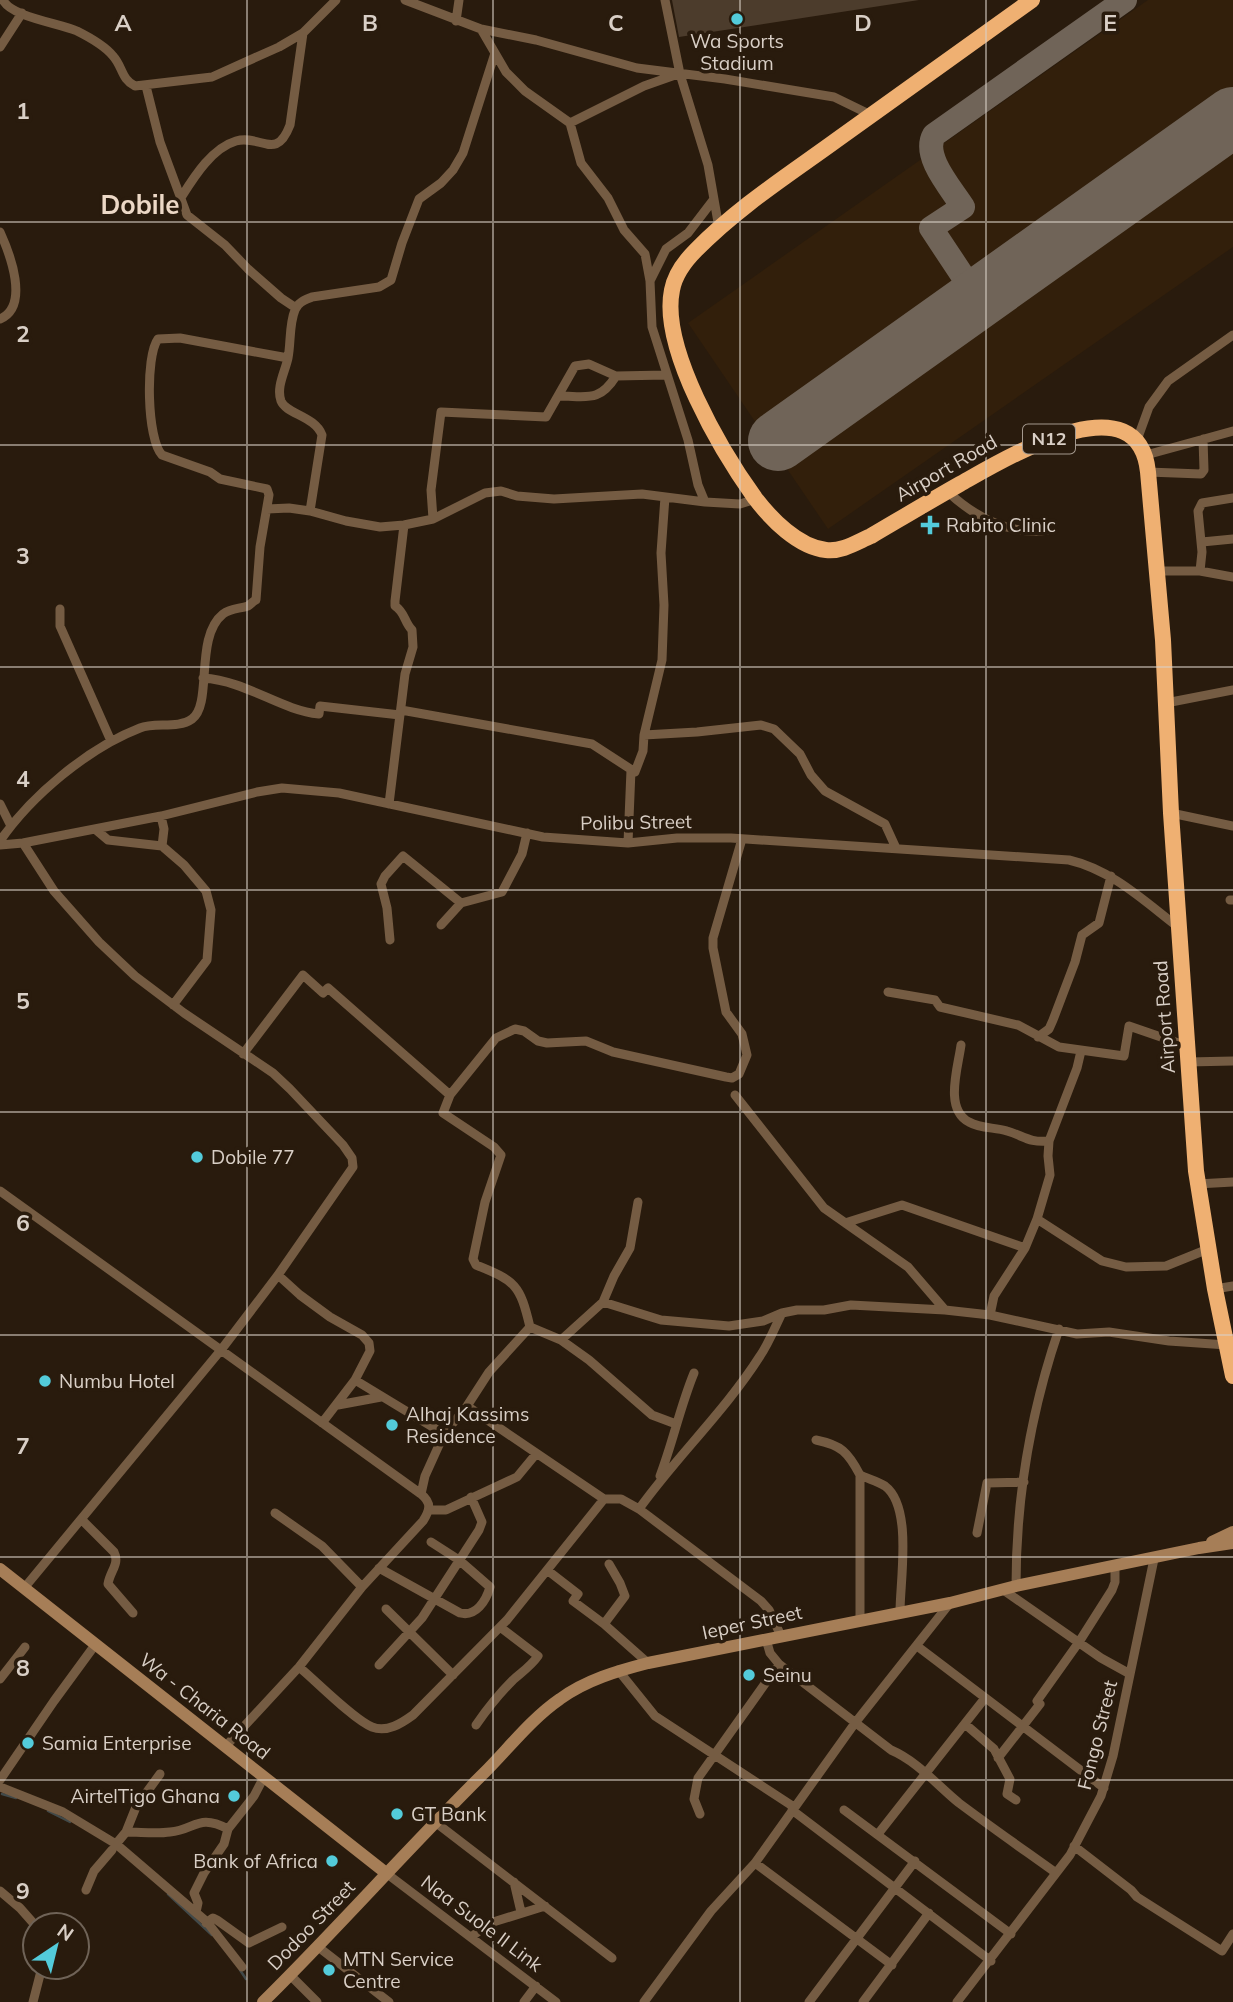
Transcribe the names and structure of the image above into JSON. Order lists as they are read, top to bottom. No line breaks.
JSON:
{"streets":{"highway":["N12","Airport Road"],"street":["Polibu Street","Ieper Street","Wa - Charia Road","Fongo Street","Naa Suole II Link","Dodoo Street"]},"crossings":[["Airport Road","Polibu Street"],["Ieper Street","Wa - Charia Road"],["Ieper Street","Fongo Street"],["Ieper Street","Naa Suole II Link"],["Ieper Street","Dodoo Street"],["Wa - Charia Road","Naa Suole II Link"],["Wa - Charia Road","Dodoo Street"],["Naa Suole II Link","Dodoo Street"]],"districts":["Dobile"],"places":{"other":["Wa Sports Stadium","Dobile 77","Numbu Hotel","Alhaj Kassims Residence","Seinu","Samia Enterprise","AirtelTigo Ghana","GT Bank","Bank of Africa","MTN Service Centre"],"health":["Rabito Clinic"]},"north":"top right","grid":{"columns":["A","B","C","D","E"],"rows":["1","2","3","4","5","6","7","8","9"]}}
